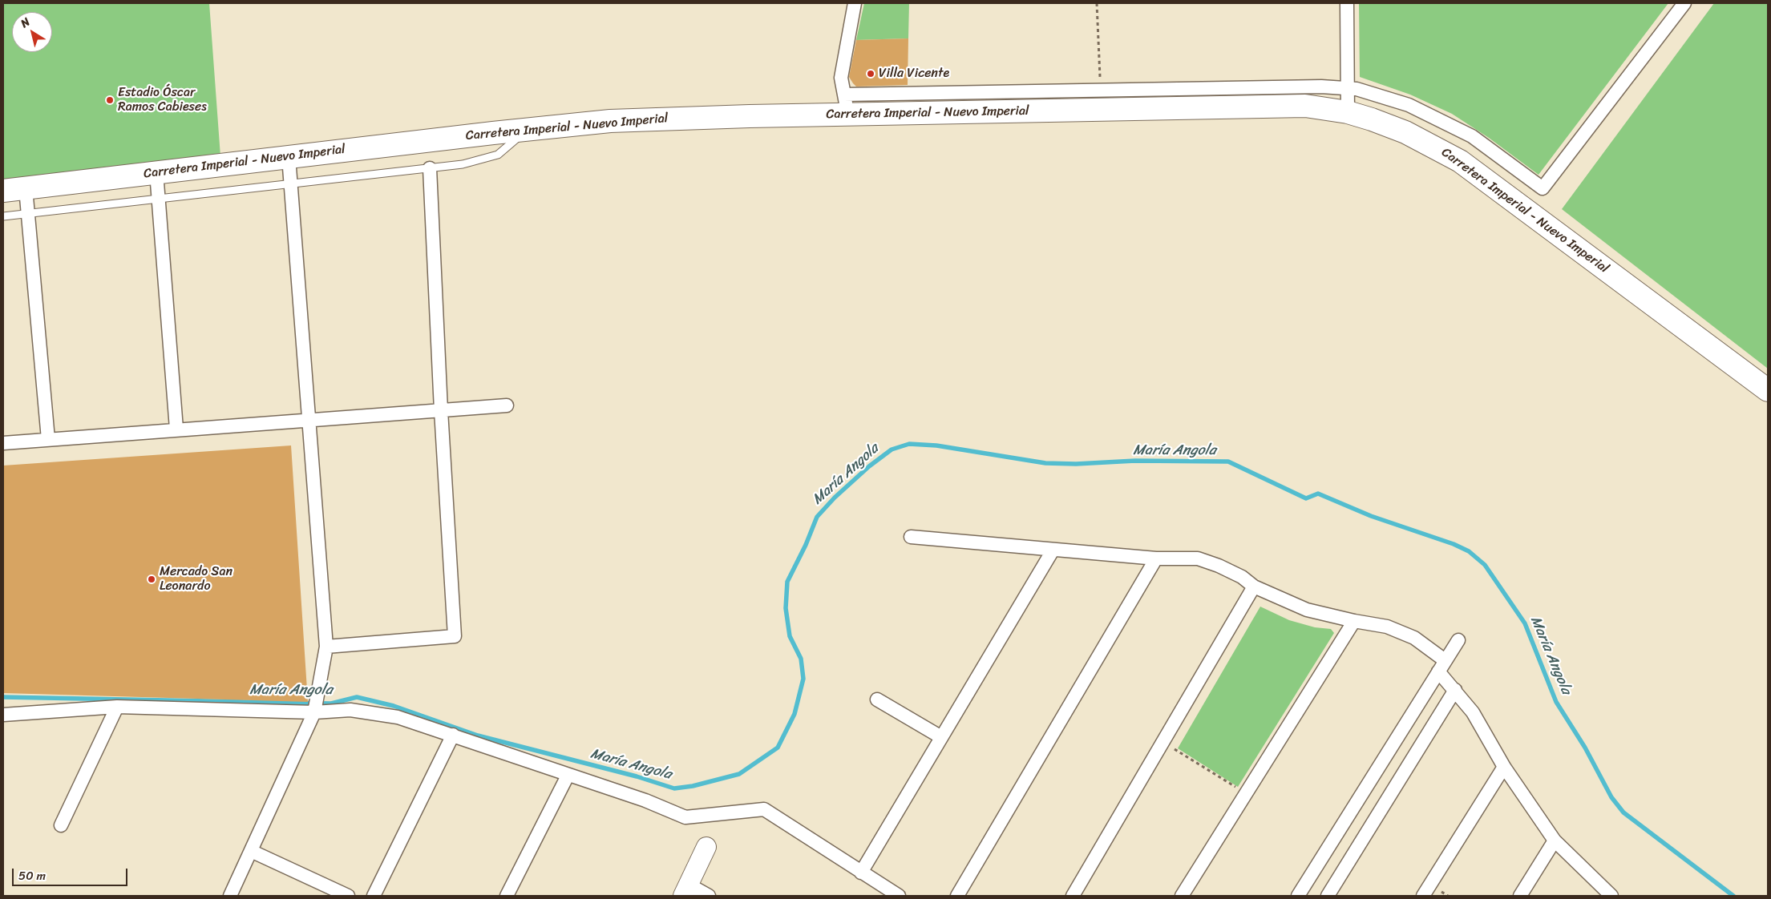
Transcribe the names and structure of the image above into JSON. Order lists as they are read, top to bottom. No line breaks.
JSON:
{"streets":{"highway":["Carretera Imperial - Nuevo Imperial"]},"water":["María Angola"],"places":["Villa Vicente","Estadio Óscar Ramos Cabieses","Mercado San Leonardo"],"scale_bar":"50 m","north":"top left"}
